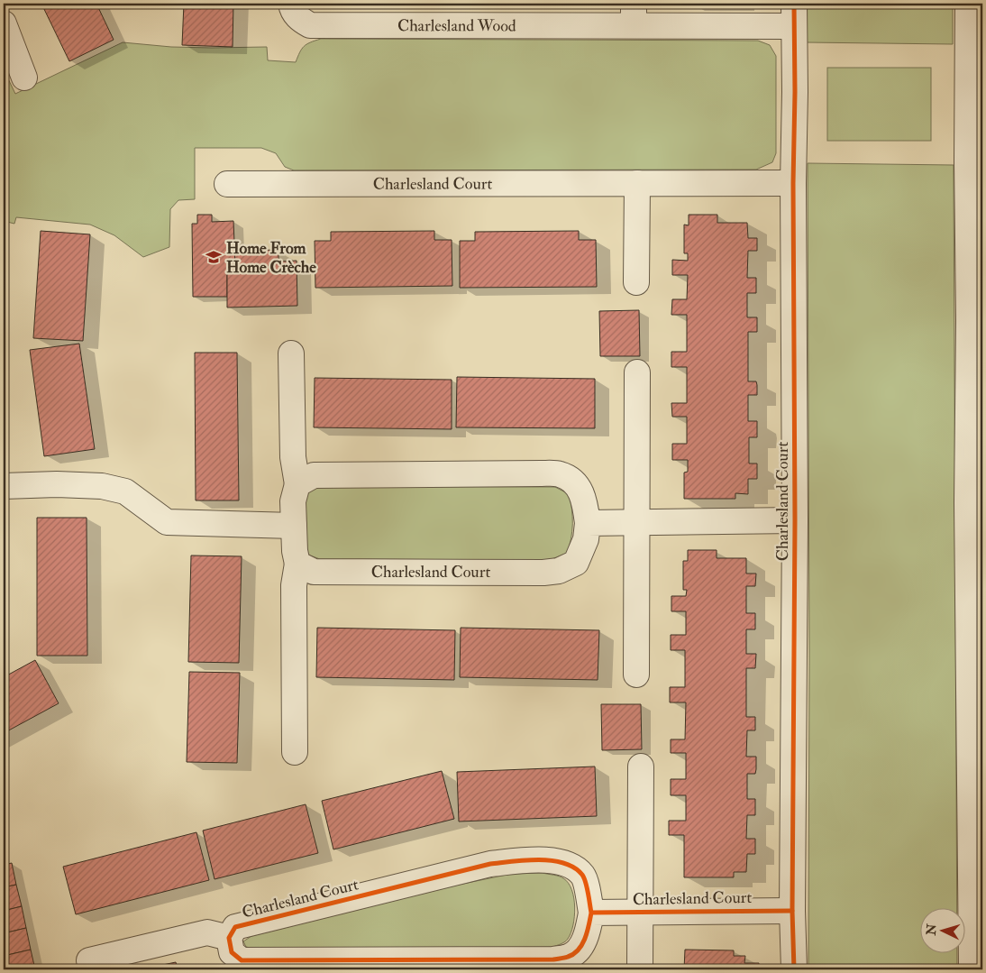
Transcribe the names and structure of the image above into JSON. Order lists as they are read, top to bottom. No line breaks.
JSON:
{"streets":{"street":["Charlesland Wood","Charlesland Court"]},"crossings":[["Charlesland Wood","Charlesland Court"]],"places":{"school or university":["Home From Home Crèche"]},"north":"left"}
